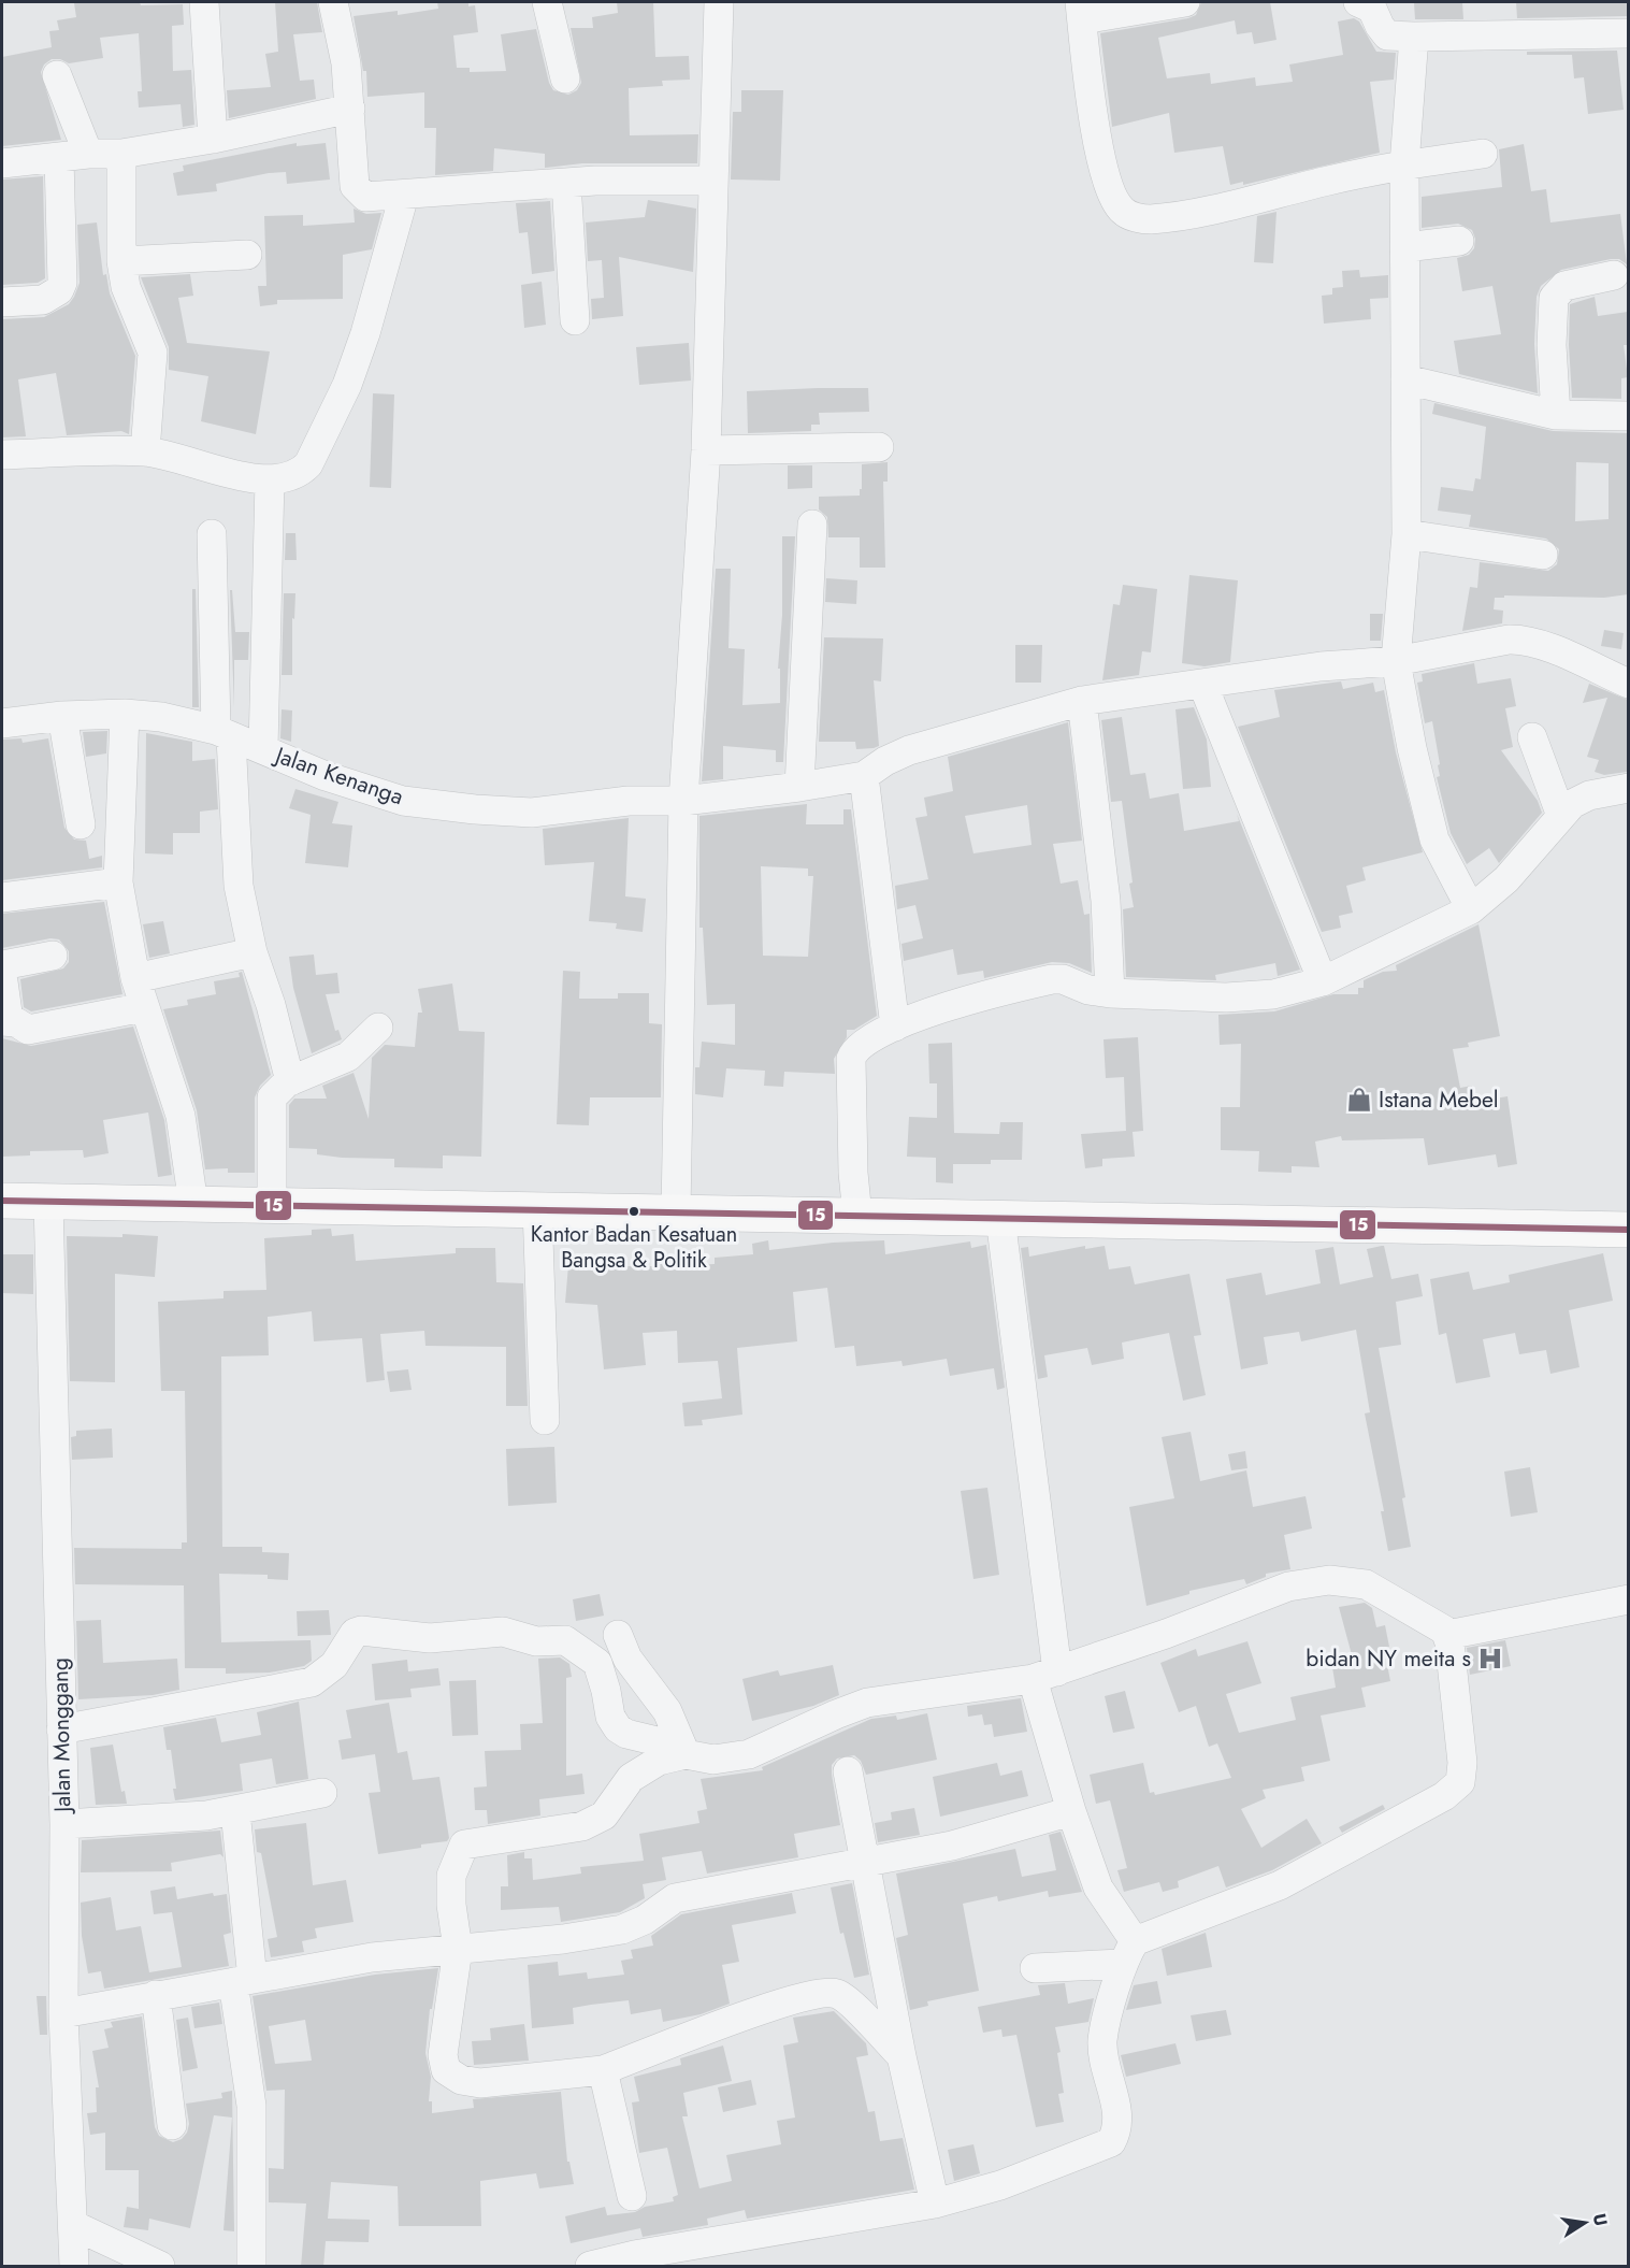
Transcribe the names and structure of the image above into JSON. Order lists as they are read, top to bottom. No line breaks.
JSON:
{"streets":{"street":["Jalan Kenanga","Jalan Monggang"]},"places":{"shop":["Istana Mebel"],"other":["Kantor Badan Kesatuan Bangsa & Politik"],"hospital":["bidan NY meita s"]},"lines":["transit line 15"],"north":"right"}
